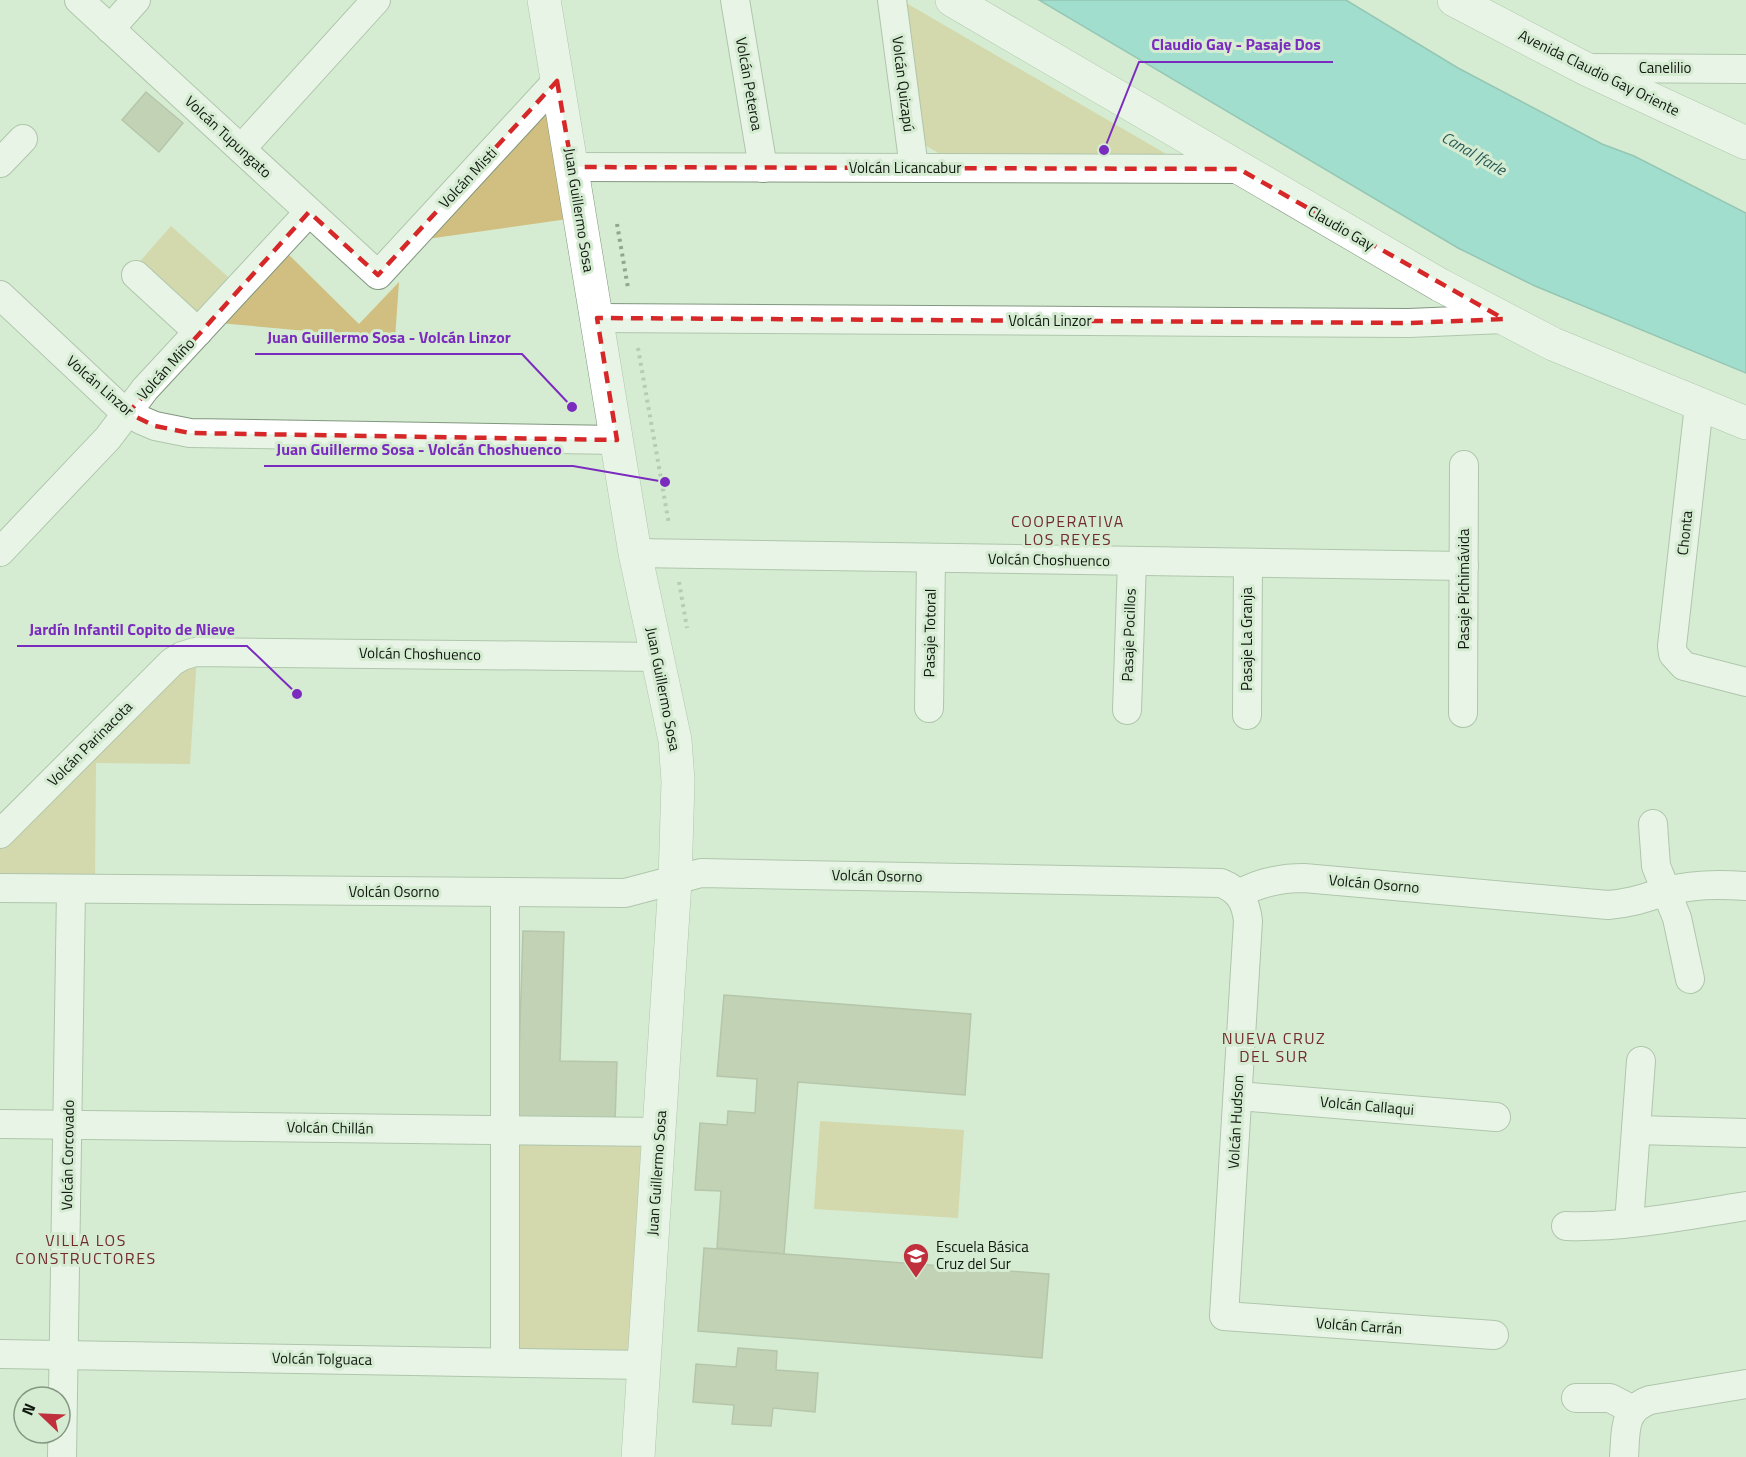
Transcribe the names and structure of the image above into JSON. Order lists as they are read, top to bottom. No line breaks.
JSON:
{"streets":{"street":["Canelilio","Avenida Claudio Gay Oriente","Volcán Peteroa","Volcán Quizapú","Volcán Tupungato","Volcán Licancabur","Volcán Misti","Juan Guillermo Sosa","Claudio Gay","Volcán Linzor","Volcán Miño","Chonta","Volcán Choshuenco","Pasaje Pichimávida","Pasaje Totoral","Pasaje Pocillos","Pasaje La Granja","Volcán Parinacota","Volcán Osorno","Volcán Callaqui","Volcán Hudson","Volcán Chillán","Volcán Corcovado","Volcán Carrán","Volcán Tolguaca"]},"crossings":[["Canelilio","Avenida Claudio Gay Oriente"],["Volcán Peteroa","Volcán Licancabur"],["Volcán Quizapú","Volcán Licancabur"],["Volcán Tupungato","Volcán Misti"],["Volcán Tupungato","Volcán Miño"],["Volcán Licancabur","Juan Guillermo Sosa"],["Volcán Licancabur","Claudio Gay"],["Volcán Misti","Juan Guillermo Sosa"],["Juan Guillermo Sosa","Volcán Linzor"],["Juan Guillermo Sosa","Volcán Choshuenco"],["Juan Guillermo Sosa","Volcán Osorno"],["Juan Guillermo Sosa","Volcán Chillán"],["Juan Guillermo Sosa","Volcán Tolguaca"],["Claudio Gay","Volcán Linzor"],["Claudio Gay","Chonta"],["Volcán Linzor","Volcán Miño"],["Volcán Choshuenco","Pasaje Pichimávida"],["Volcán Choshuenco","Pasaje Totoral"],["Volcán Choshuenco","Pasaje Pocillos"],["Volcán Choshuenco","Pasaje La Granja"],["Volcán Choshuenco","Volcán Parinacota"],["Volcán Osorno","Volcán Hudson"],["Volcán Osorno","Volcán Corcovado"],["Volcán Callaqui","Volcán Hudson"],["Volcán Hudson","Volcán Carrán"],["Volcán Chillán","Volcán Corcovado"],["Volcán Corcovado","Volcán Tolguaca"]],"districts":["COOPERATIVA LOS REYES","NUEVA CRUZ DEL SUR","VILLA LOS CONSTRUCTORES"],"water":["Canal Ifarle"],"places":{"other":["Claudio Gay - Pasaje Dos","Juan Guillermo Sosa - Volcán Linzor","Juan Guillermo Sosa - Volcán Choshuenco","Jardín Infantil Copito de Nieve"],"school or university":["Escuela Básica Cruz del Sur"]},"north":"top left"}
